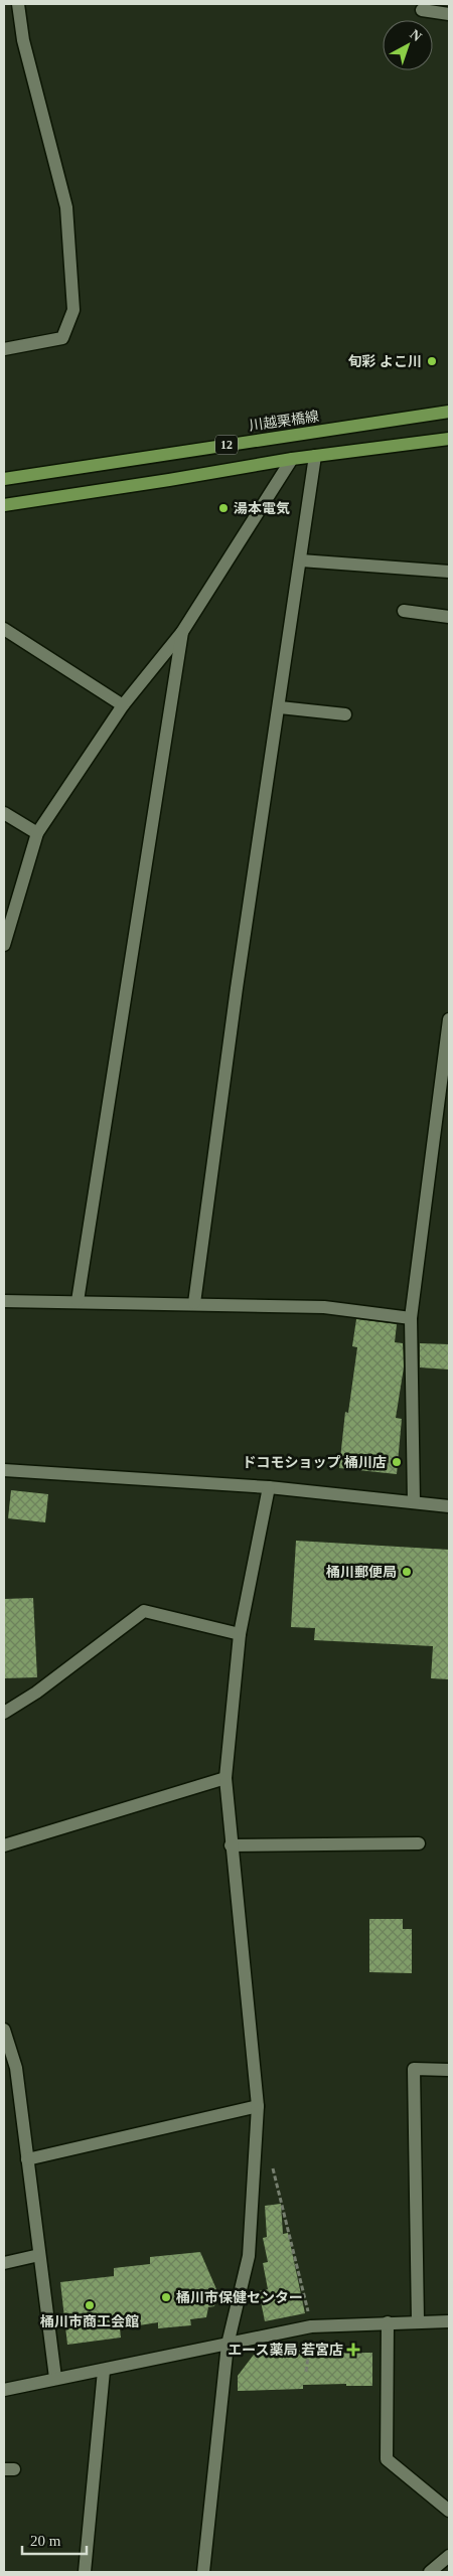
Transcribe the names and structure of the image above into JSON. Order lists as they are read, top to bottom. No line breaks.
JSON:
{"streets":{"main road":["川越栗橋線","12"]},"places":{"other":["旬彩 よこ川","湯本電気","ドコモショップ 桶川店","桶川郵便局","桶川市保健センター","桶川市商工会館"],"health":["エース薬局 若宮店"]},"scale_bar":"20 m","north":"top right"}
